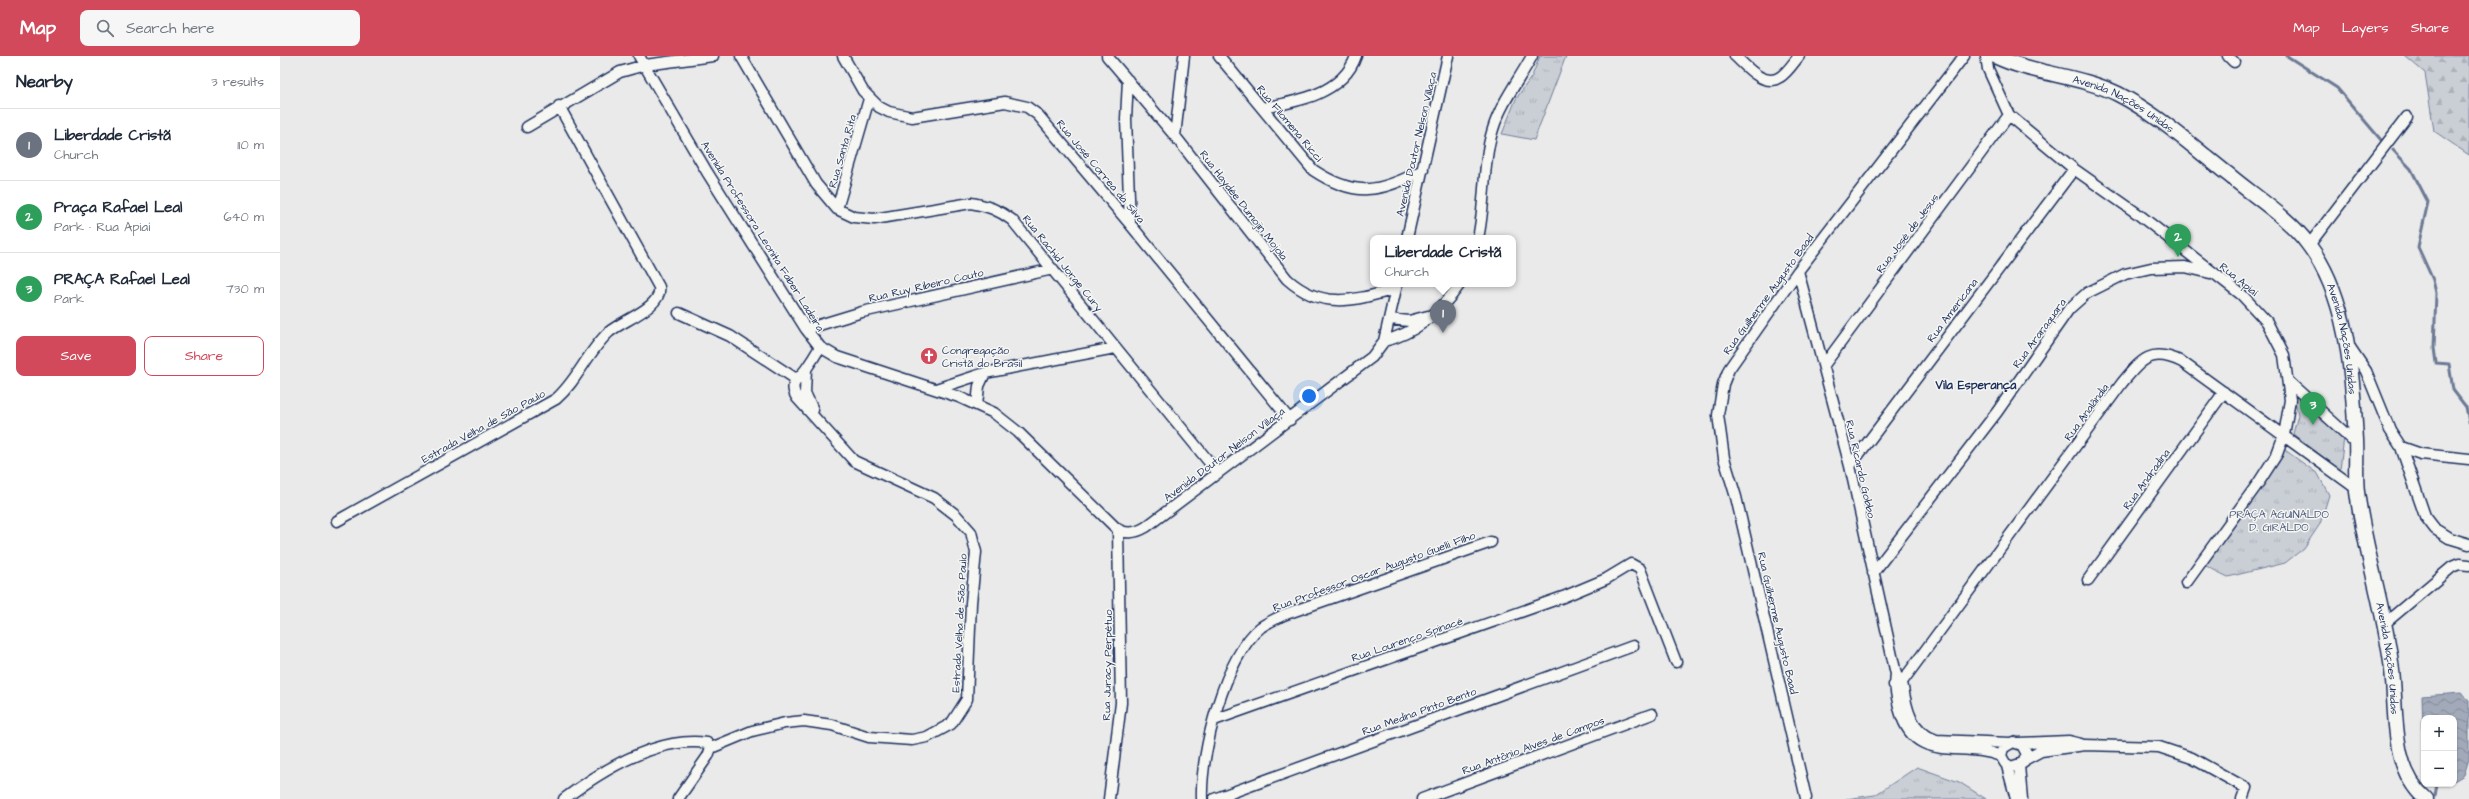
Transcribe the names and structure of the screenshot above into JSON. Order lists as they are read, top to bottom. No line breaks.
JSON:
{"streets":{"street":["Avenida Nações Unidas","Rua Filomena Ricci","Avenida Doutor Nelson Villaça","Rua Santa Rita","Rua José Correa da Silva","Rua Haydée Dumojin Mojola","Rua José de Jesus","Avenida Professora Leonita Faber Ladeira","Rua Rachid Jorge Cury","Rua Apiaí","Rua Ruy Ribeiro Couto","Rua Guilherme Augusto Baad","Rua Americana","Rua Araraquara","Rua Analândia","Estrada Velha de São Paulo","Rua Ricardo Gobbo","Rua Andradina","Rua Professor Oscar Augusto Guelli Filho","Rua Lourenço Spinacé","Rua Juracy Perpétuo","Rua Medina Pinto Bento","Rua Antônio Alves de Campos"]},"crossings":[["Avenida Nações Unidas","Rua Analândia"],["Rua Filomena Ricci","Avenida Doutor Nelson Villaça"],["Avenida Doutor Nelson Villaça","Rua José Correa da Silva"],["Avenida Doutor Nelson Villaça","Avenida Professora Leonita Faber Ladeira"],["Avenida Doutor Nelson Villaça","Rua Rachid Jorge Cury"],["Avenida Doutor Nelson Villaça","Rua Juracy Perpétuo"],["Rua Santa Rita","Rua José Correa da Silva"],["Rua Santa Rita","Rua Rachid Jorge Cury"],["Rua José de Jesus","Rua Apiaí"],["Rua José de Jesus","Rua Ricardo Gobbo"],["Avenida Professora Leonita Faber Ladeira","Rua Ruy Ribeiro Couto"],["Avenida Professora Leonita Faber Ladeira","Rua Juracy Perpétuo"],["Rua Rachid Jorge Cury","Rua Ruy Ribeiro Couto"],["Rua Apiaí","Rua Americana"],["Rua Apiaí","Rua Araraquara"],["Rua Apiaí","Rua Analândia"],["Rua Guilherme Augusto Baad","Rua Ricardo Gobbo"],["Rua Americana","Rua Ricardo Gobbo"],["Rua Araraquara","Rua Ricardo Gobbo"],["Rua Analândia","Rua Ricardo Gobbo"],["Rua Analândia","Rua Andradina"],["Rua Professor Oscar Augusto Guelli Filho","Rua Lourenço Spinacé"]],"districts":["Vila Esperança"],"parks":["PRAÇA AGUINALDO D. GIRALDO"],"places":{"church":["Congregação Cristã do Brasil"]},"page":{"header":"Map","search":"Search here","nav":["Map","Layers","Share"],"heading":["Nearby","3 results"],"list":[{"mark":"1","name":"Liberdade Cristã","note":"Church","value":"110 m"},{"mark":"2","name":"Praça Rafael Leal","note":"Park · Rua Apiaí","value":"640 m"},{"mark":"3","name":"PRAÇA Rafael Leal","note":"Park","value":"730 m"}],"pins":["2","1","3"],"popup":["Liberdade Cristã","Church"],"buttons":["Save","Share"],"map_buttons":["+","−"]}}
